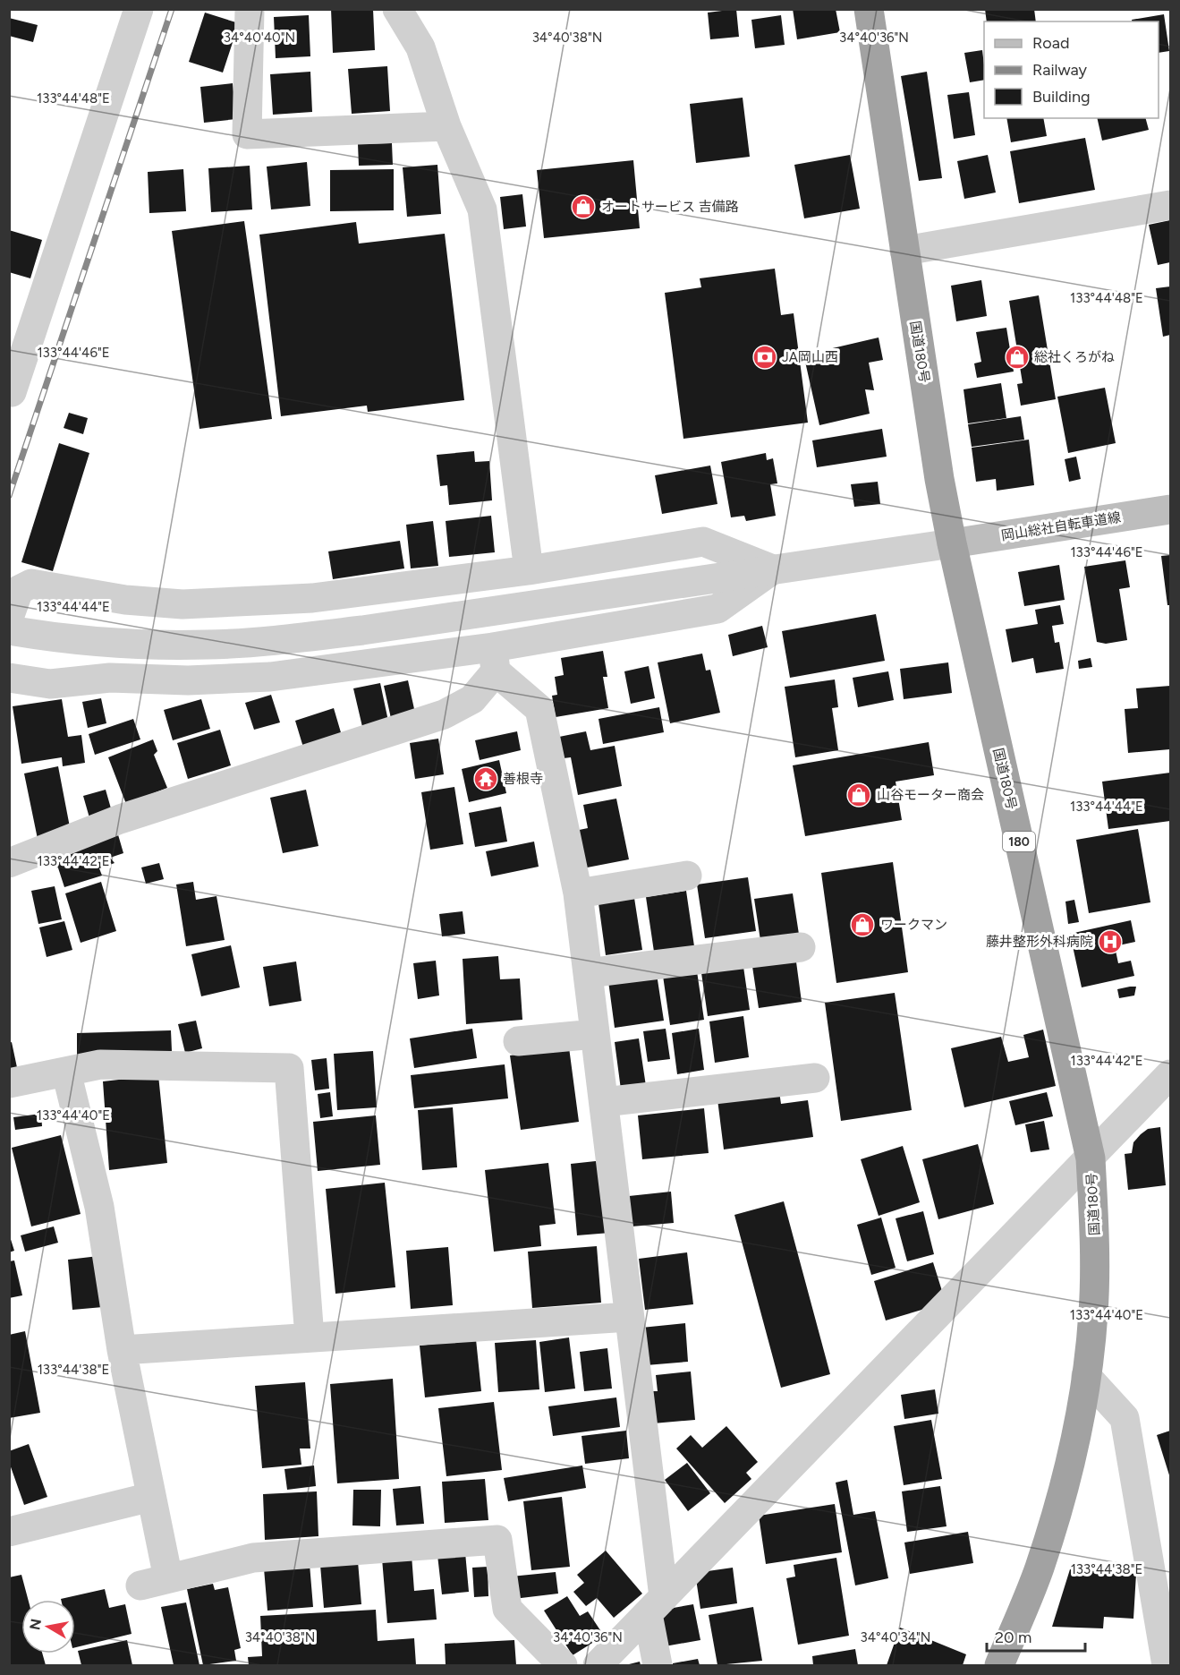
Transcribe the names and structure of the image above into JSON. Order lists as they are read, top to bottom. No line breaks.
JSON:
{"streets":{"highway":["国道180号","180"],"main road":["岡山総社自転車道線"]},"crossings":[["国道180号","岡山総社自転車道線"]],"places":{"shop":["オートサービス 吉備路","総社くろがね","山谷モーター商会","ワークマン"],"bank":["JA岡山西"],"temple":["善根寺"],"hospital":["藤井整形外科病院"]},"legend":["Road","Railway","Building"],"scale_bar":"20 m","north":"left","coordinates":["34°40'40\"N","34°40'38\"N","34°40'36\"N","133°44'48\"E","133°44'46\"E","133°44'44\"E","133°44'42\"E","133°44'40\"E","133°44'38\"E","34°40'34\"N"]}
